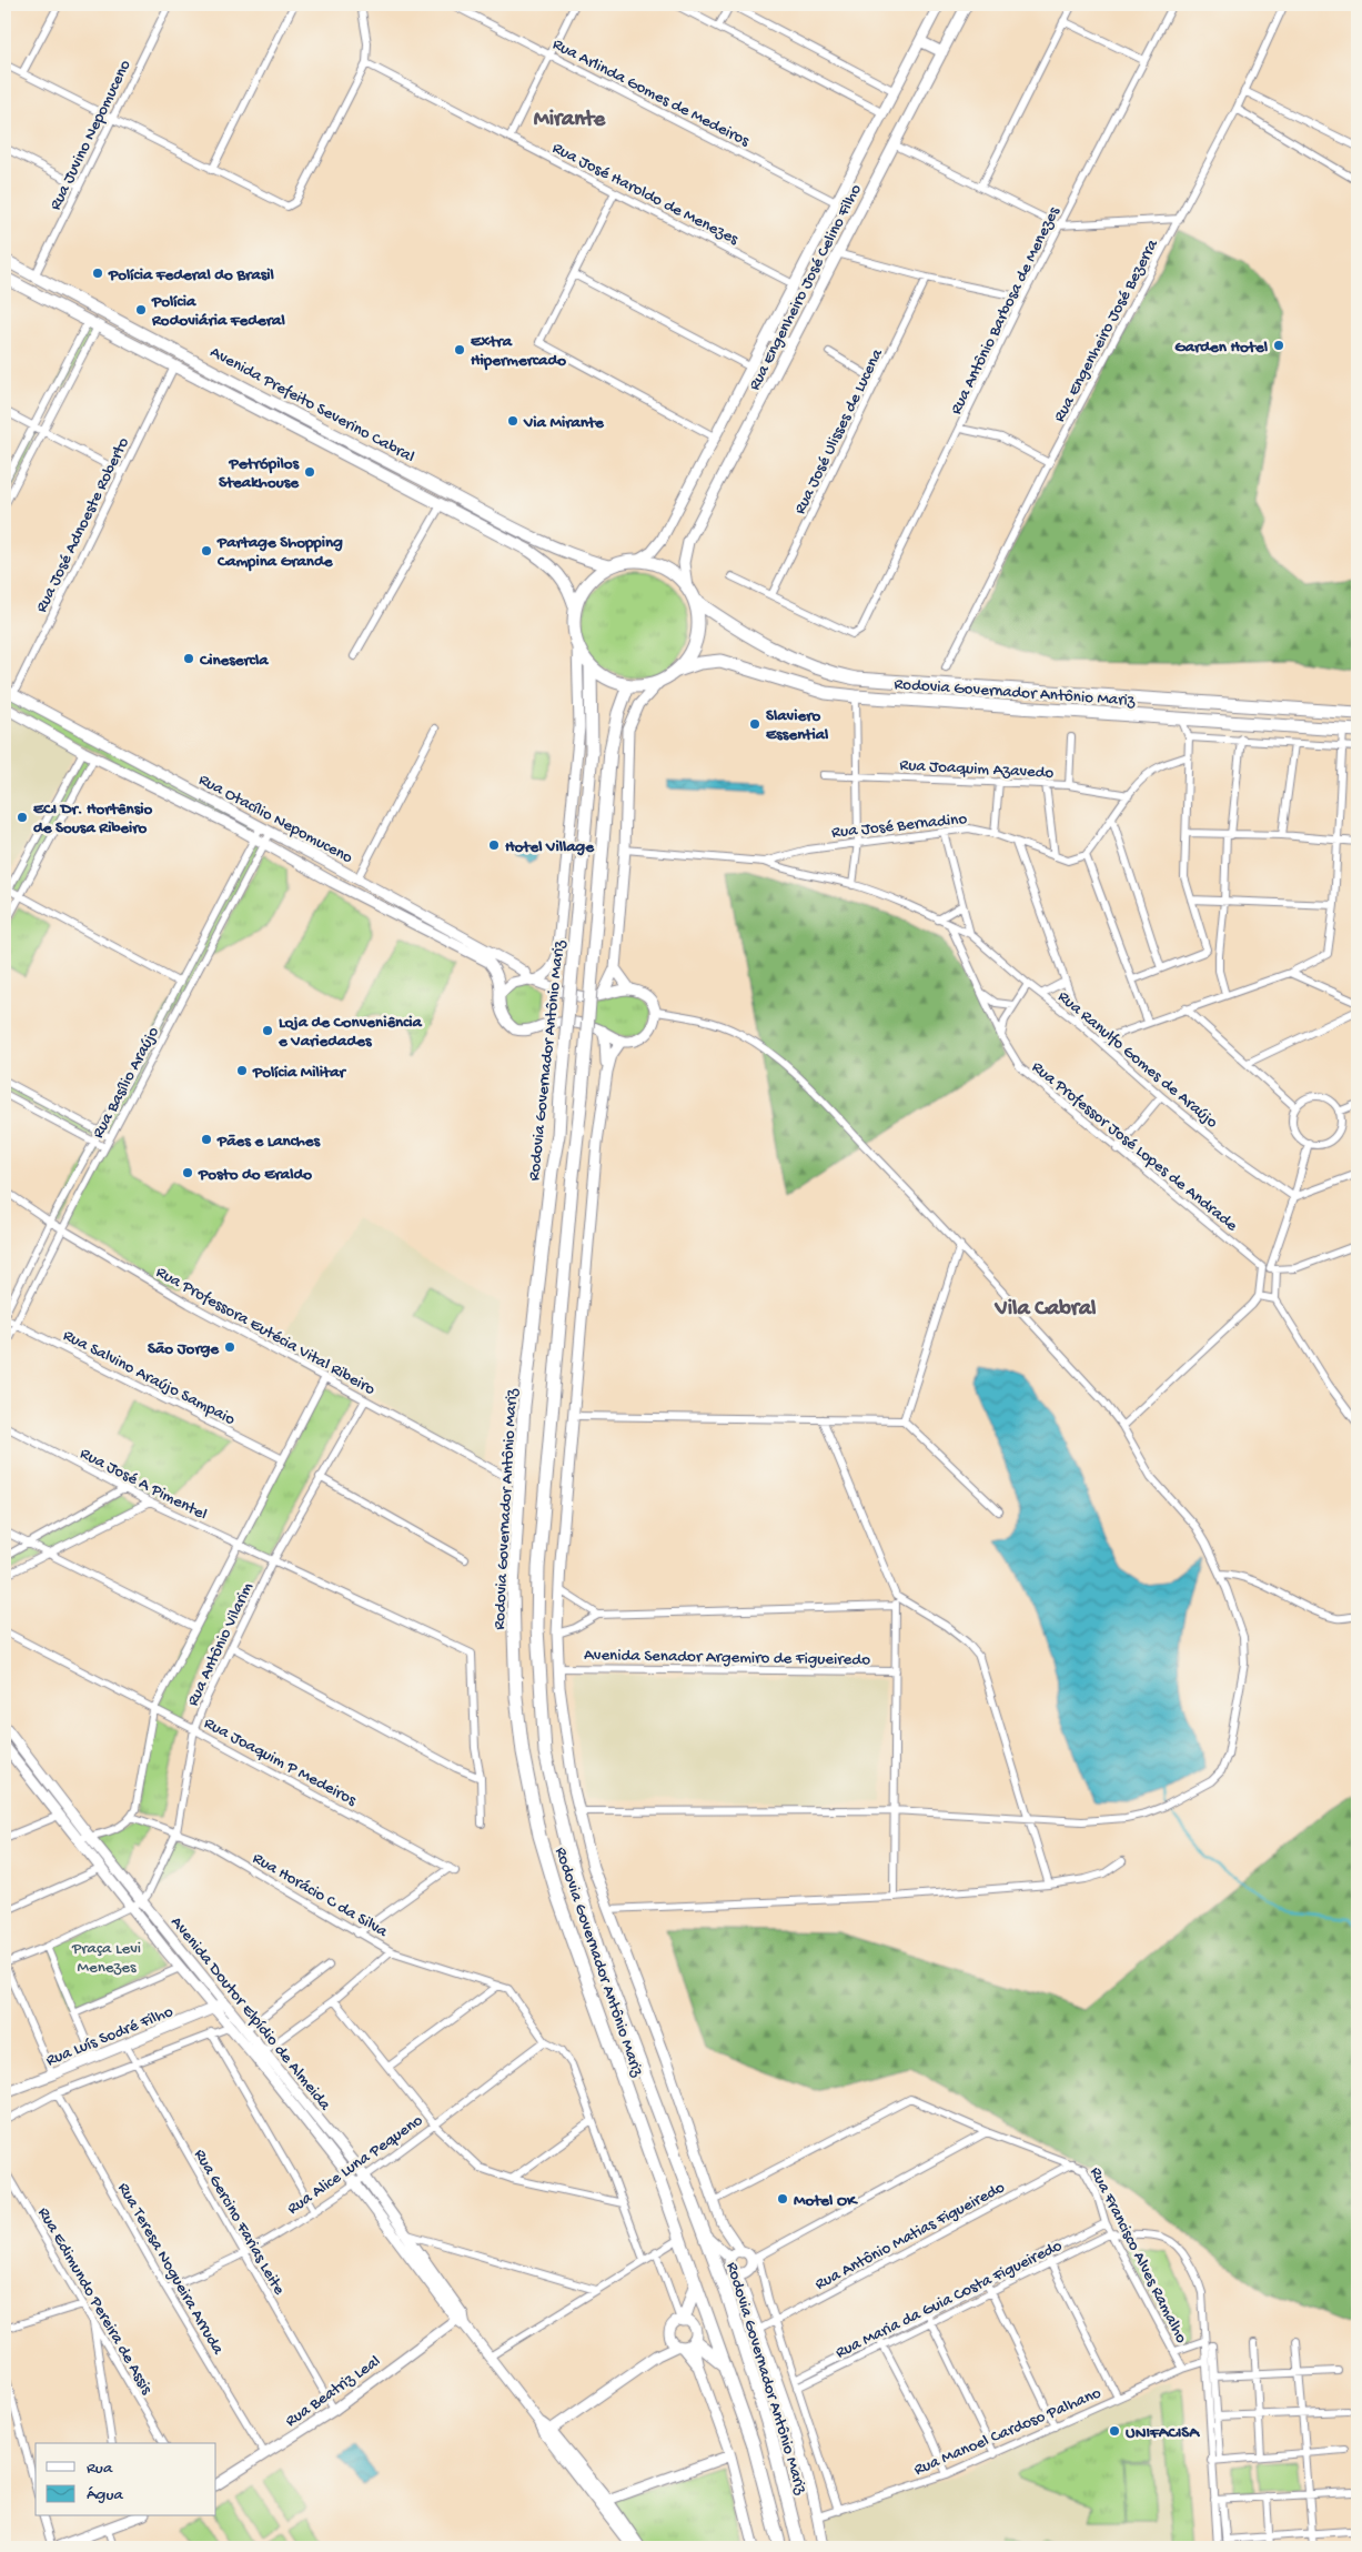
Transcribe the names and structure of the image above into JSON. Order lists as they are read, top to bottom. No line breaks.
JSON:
{"streets":{"highway":["Rodovia Governador Antônio Mariz"],"main road":["Avenida Prefeito Severino Cabral"],"street":["Rua Arlinda Gomes de Medeiros","Rua Juvino Nepomuceno","Rua José Haroldo de Menezes","Rua Engenheiro José Celino Filho","Rua Antônio Barbosa de Menezes","Rua Engenheiro José Bezerra","Rua José Ulisses de Lucena","Rua José Adnoeste Roberto","Rua Joaquim Azavedo","Rua Otacílio Nepomuceno","Rua José Bernadino","Rua Ranulfo Gomes de Araújo","Rua Basílio Araújo","Rua Professor José Lopes de Andrade","Rua Professora Eutécia Vital Ribeiro","Rua Salvino Araújo Sampaio","Rua José A Pimentel","Rua Antônio Vilarim","Avenida Senador Argemiro de Figueiredo","Rua Joaquim P Medeiros","Rua Horácio C da Silva","Avenida Doutor Elpídio de Almeida","Rua Luís Sodré Filho","Rua Alice Luna Pequeno","Rua Gercino Farias Leite","Rua Antônio Matias Figueiredo","Rua Francisco Alves Ramalho","Rua Teresa Nogueira Arruda","Rua Maria da Guia Costa Figueiredo","Rua Edimundo Pereira de Assis","Rua Beatriz Leal","Rua Manoel Cardoso Palhano"]},"crossings":[["Rua Arlinda Gomes de Medeiros","Rua Engenheiro José Celino Filho"],["Rua Juvino Nepomuceno","Avenida Prefeito Severino Cabral"],["Rua José Haroldo de Menezes","Rua Engenheiro José Celino Filho"],["Rua Engenheiro José Celino Filho","Avenida Prefeito Severino Cabral"],["Rua Engenheiro José Celino Filho","Rodovia Governador Antônio Mariz"],["Rua Antônio Barbosa de Menezes","Rua José Ulisses de Lucena"],["Avenida Prefeito Severino Cabral","Rua José Adnoeste Roberto"],["Avenida Prefeito Severino Cabral","Rodovia Governador Antônio Mariz"],["Rua José Adnoeste Roberto","Rua Otacílio Nepomuceno"],["Rodovia Governador Antônio Mariz","Rua Professora Eutécia Vital Ribeiro"],["Rua Otacílio Nepomuceno","Rua Basílio Araújo"],["Rua José Bernadino","Rua Ranulfo Gomes de Araújo"],["Rua Ranulfo Gomes de Araújo","Rua Professor José Lopes de Andrade"],["Rua Basílio Araújo","Rua Professora Eutécia Vital Ribeiro"],["Rua Basílio Araújo","Rua Salvino Araújo Sampaio"],["Rua Professora Eutécia Vital Ribeiro","Rua Antônio Vilarim"],["Rua Salvino Araújo Sampaio","Rua Antônio Vilarim"],["Rua José A Pimentel","Rua Antônio Vilarim"],["Rua Antônio Vilarim","Rua Joaquim P Medeiros"],["Rua Antônio Vilarim","Rua Horácio C da Silva"],["Rua Antônio Vilarim","Avenida Doutor Elpídio de Almeida"],["Rua Joaquim P Medeiros","Rua Horácio C da Silva"],["Avenida Doutor Elpídio de Almeida","Rua Luís Sodré Filho"],["Avenida Doutor Elpídio de Almeida","Rua Alice Luna Pequeno"],["Avenida Doutor Elpídio de Almeida","Rua Beatriz Leal"],["Rua Luís Sodré Filho","Rua Gercino Farias Leite"],["Rua Alice Luna Pequeno","Rua Gercino Farias Leite"],["Rua Alice Luna Pequeno","Rua Teresa Nogueira Arruda"],["Rua Gercino Farias Leite","Rua Beatriz Leal"],["Rua Antônio Matias Figueiredo","Rua Francisco Alves Ramalho"],["Rua Francisco Alves Ramalho","Rua Maria da Guia Costa Figueiredo"],["Rua Francisco Alves Ramalho","Rua Manoel Cardoso Palhano"],["Rua Teresa Nogueira Arruda","Rua Beatriz Leal"]],"districts":["Mirante","Vila Cabral"],"parks":["Praça Levi Menezes"],"places":["Polícia Federal do Brasil","Polícia Rodoviária Federal","Garden Hotel","Extra Hipermercado","Via Mirante","Petrópilos Steakhouse","Partage Shopping Campina Grande","Cinesercla","Slaviero Essential","ECI Dr. Hortênsio de Sousa Ribeiro","Hotel Village","Loja de Conveniência e Variedades","Polícia Militar","Pães e Lanches","Posto do Eraldo","São Jorge","Motel OK","UNIFACISA"],"legend":["Rua","Água"]}
